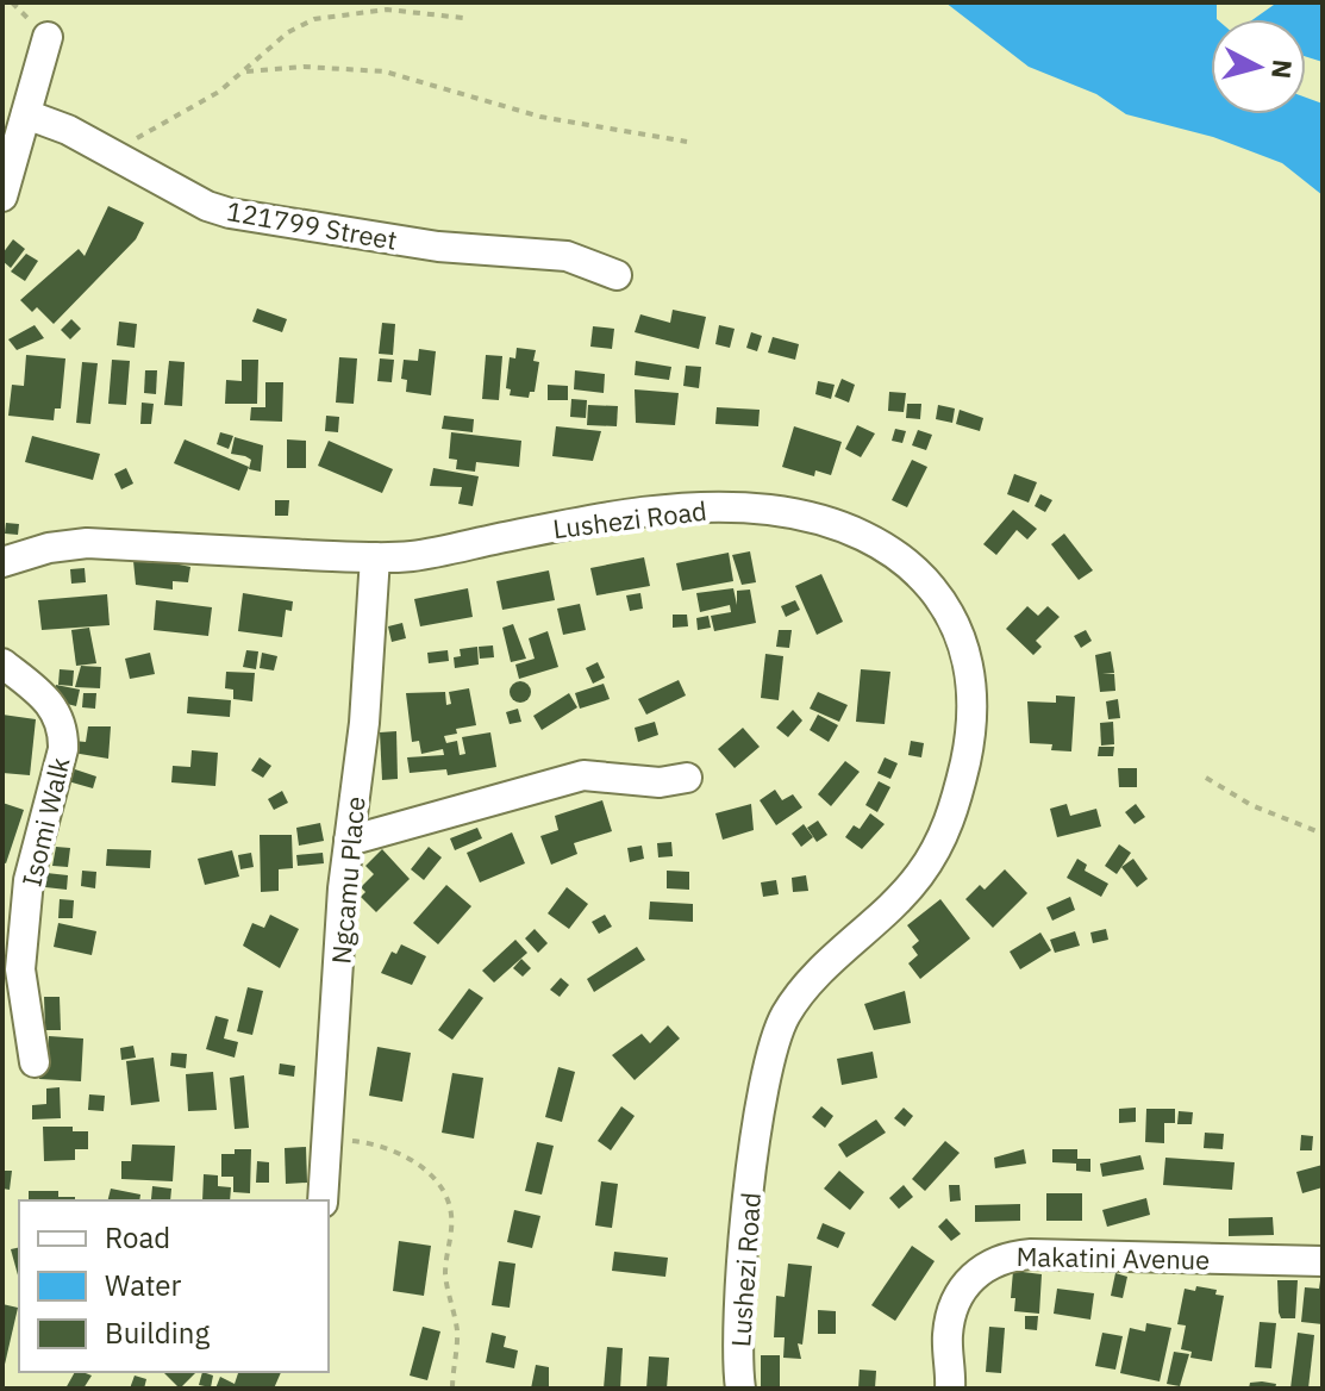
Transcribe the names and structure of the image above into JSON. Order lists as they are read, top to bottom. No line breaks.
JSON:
{"streets":{"street":["121799 Street","Lushezi Road","Isomi Walk","Ngcamu Place","Makatini Avenue"]},"crossings":[["Lushezi Road","Ngcamu Place"]],"legend":["Road","Water","Building"],"north":"right"}
